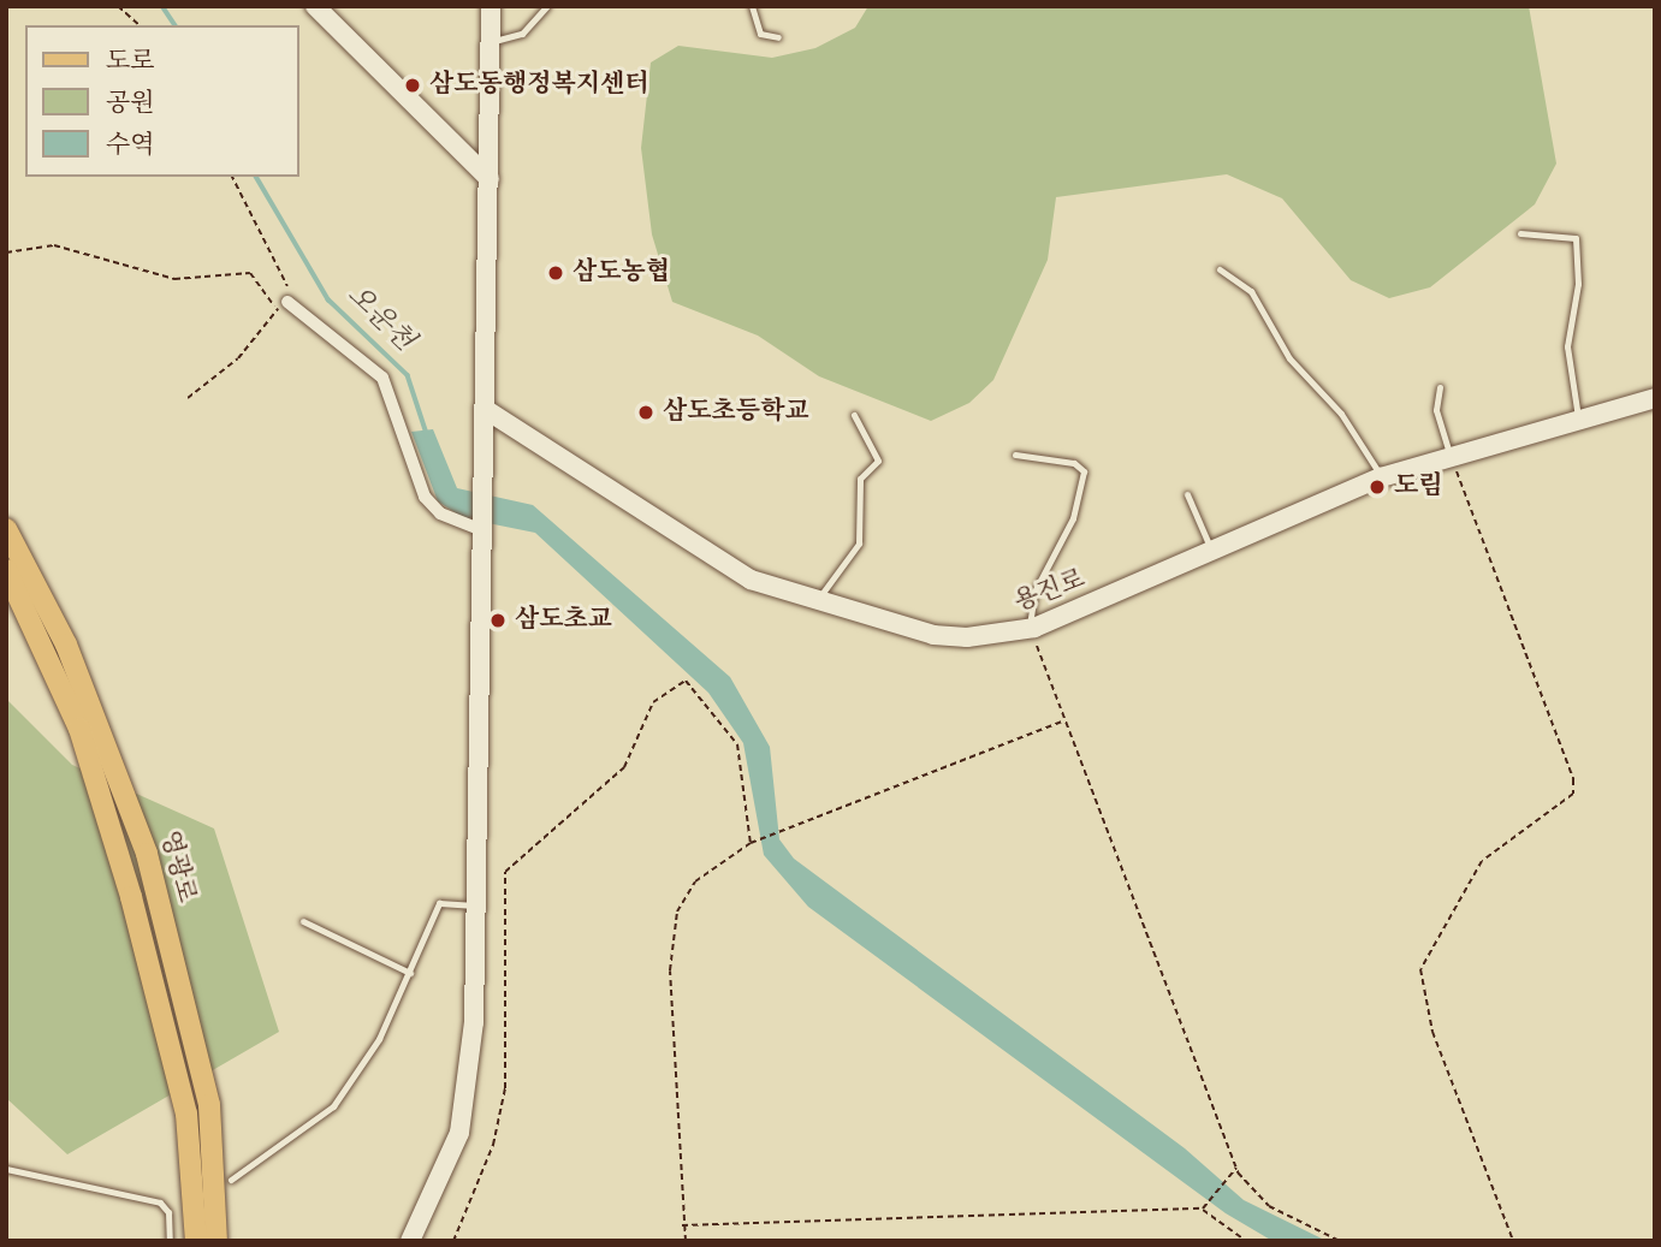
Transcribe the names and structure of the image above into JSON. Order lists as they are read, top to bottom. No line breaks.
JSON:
{"streets":{"main road":["용진로","영광로"]},"water":["오운천"],"places":["삼도동행정복지센터","삼도농협","삼도초등학교","도림","삼도초교"],"legend":["도로","공원","수역"]}
